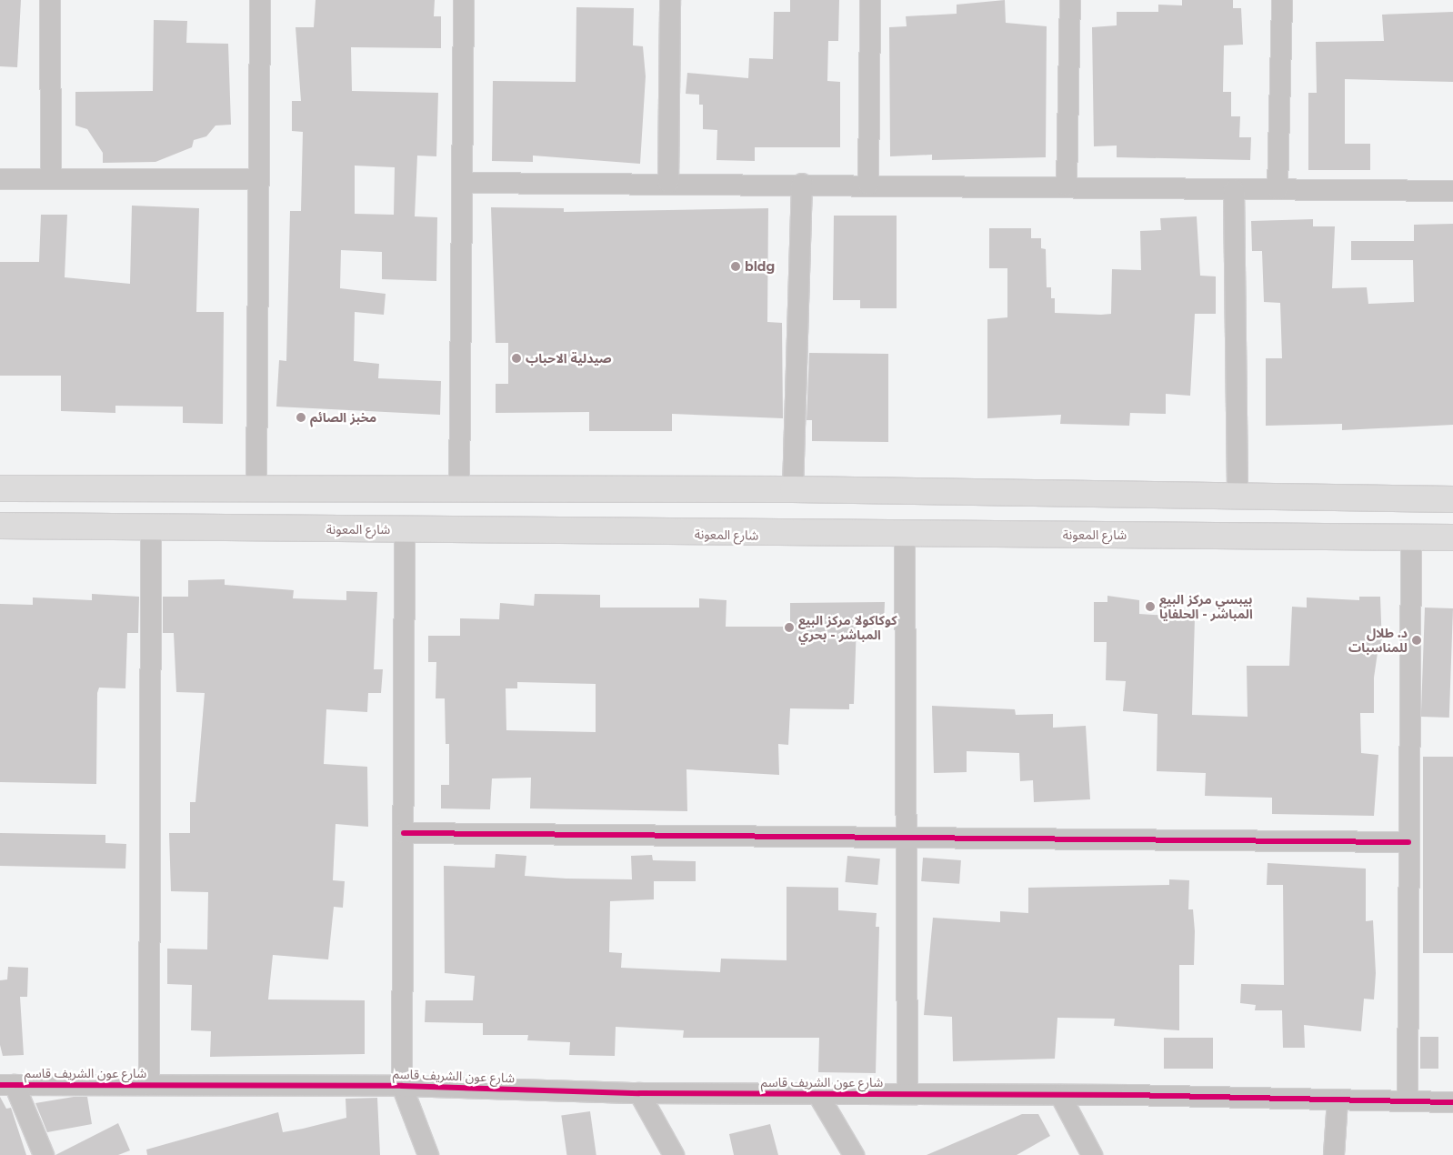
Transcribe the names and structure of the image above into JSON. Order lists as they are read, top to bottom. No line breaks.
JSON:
{"streets":{"highway":["شارع المعونة"],"street":["شارع عون الشريف قاسم"]},"places":["bldg","صيدلية الاحباب","مخبز الصائم","بيبسي مركز البيع المباشر - الحلفايا","كوكاكولا مركز البيع المباشر - بحري","د. طلال للمناسبات"]}
